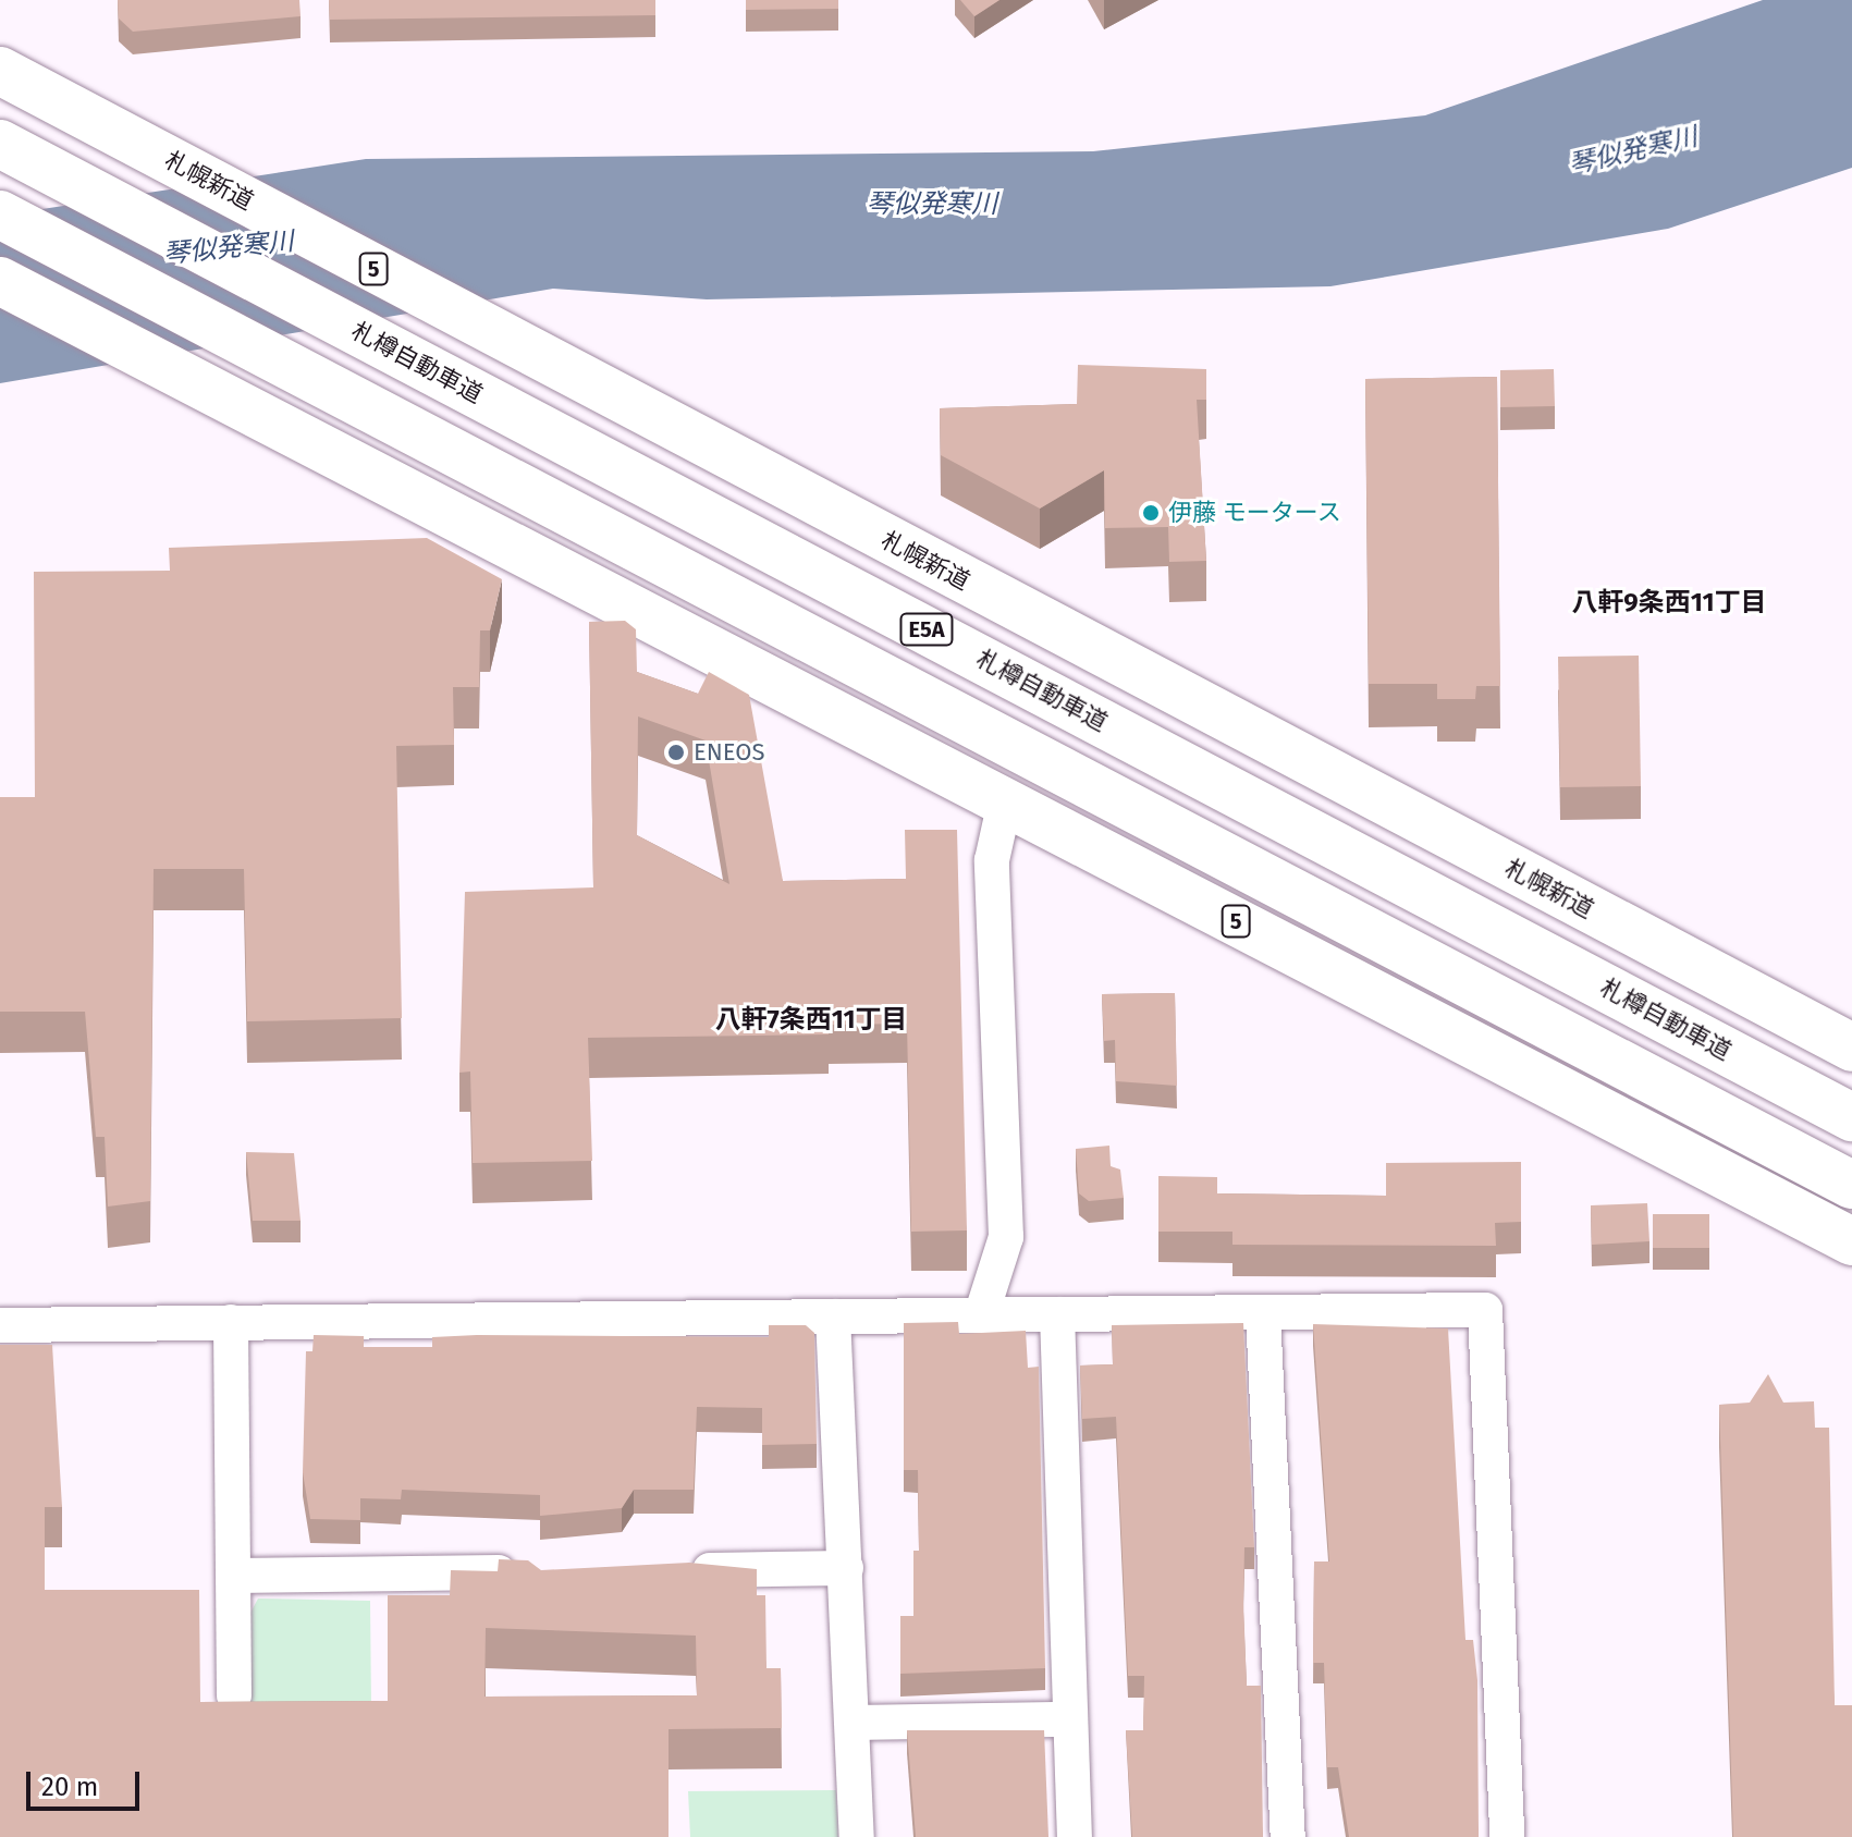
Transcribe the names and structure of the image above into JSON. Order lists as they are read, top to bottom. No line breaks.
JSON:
{"streets":{"highway":["札幌新道","5","札樽自動車道","E5A"]},"districts":["八軒9条西11丁目","八軒7条西11丁目"],"water":["琴似発寒川"],"places":["伊藤 モータース","ENEOS"],"scale_bar":"20 m"}
